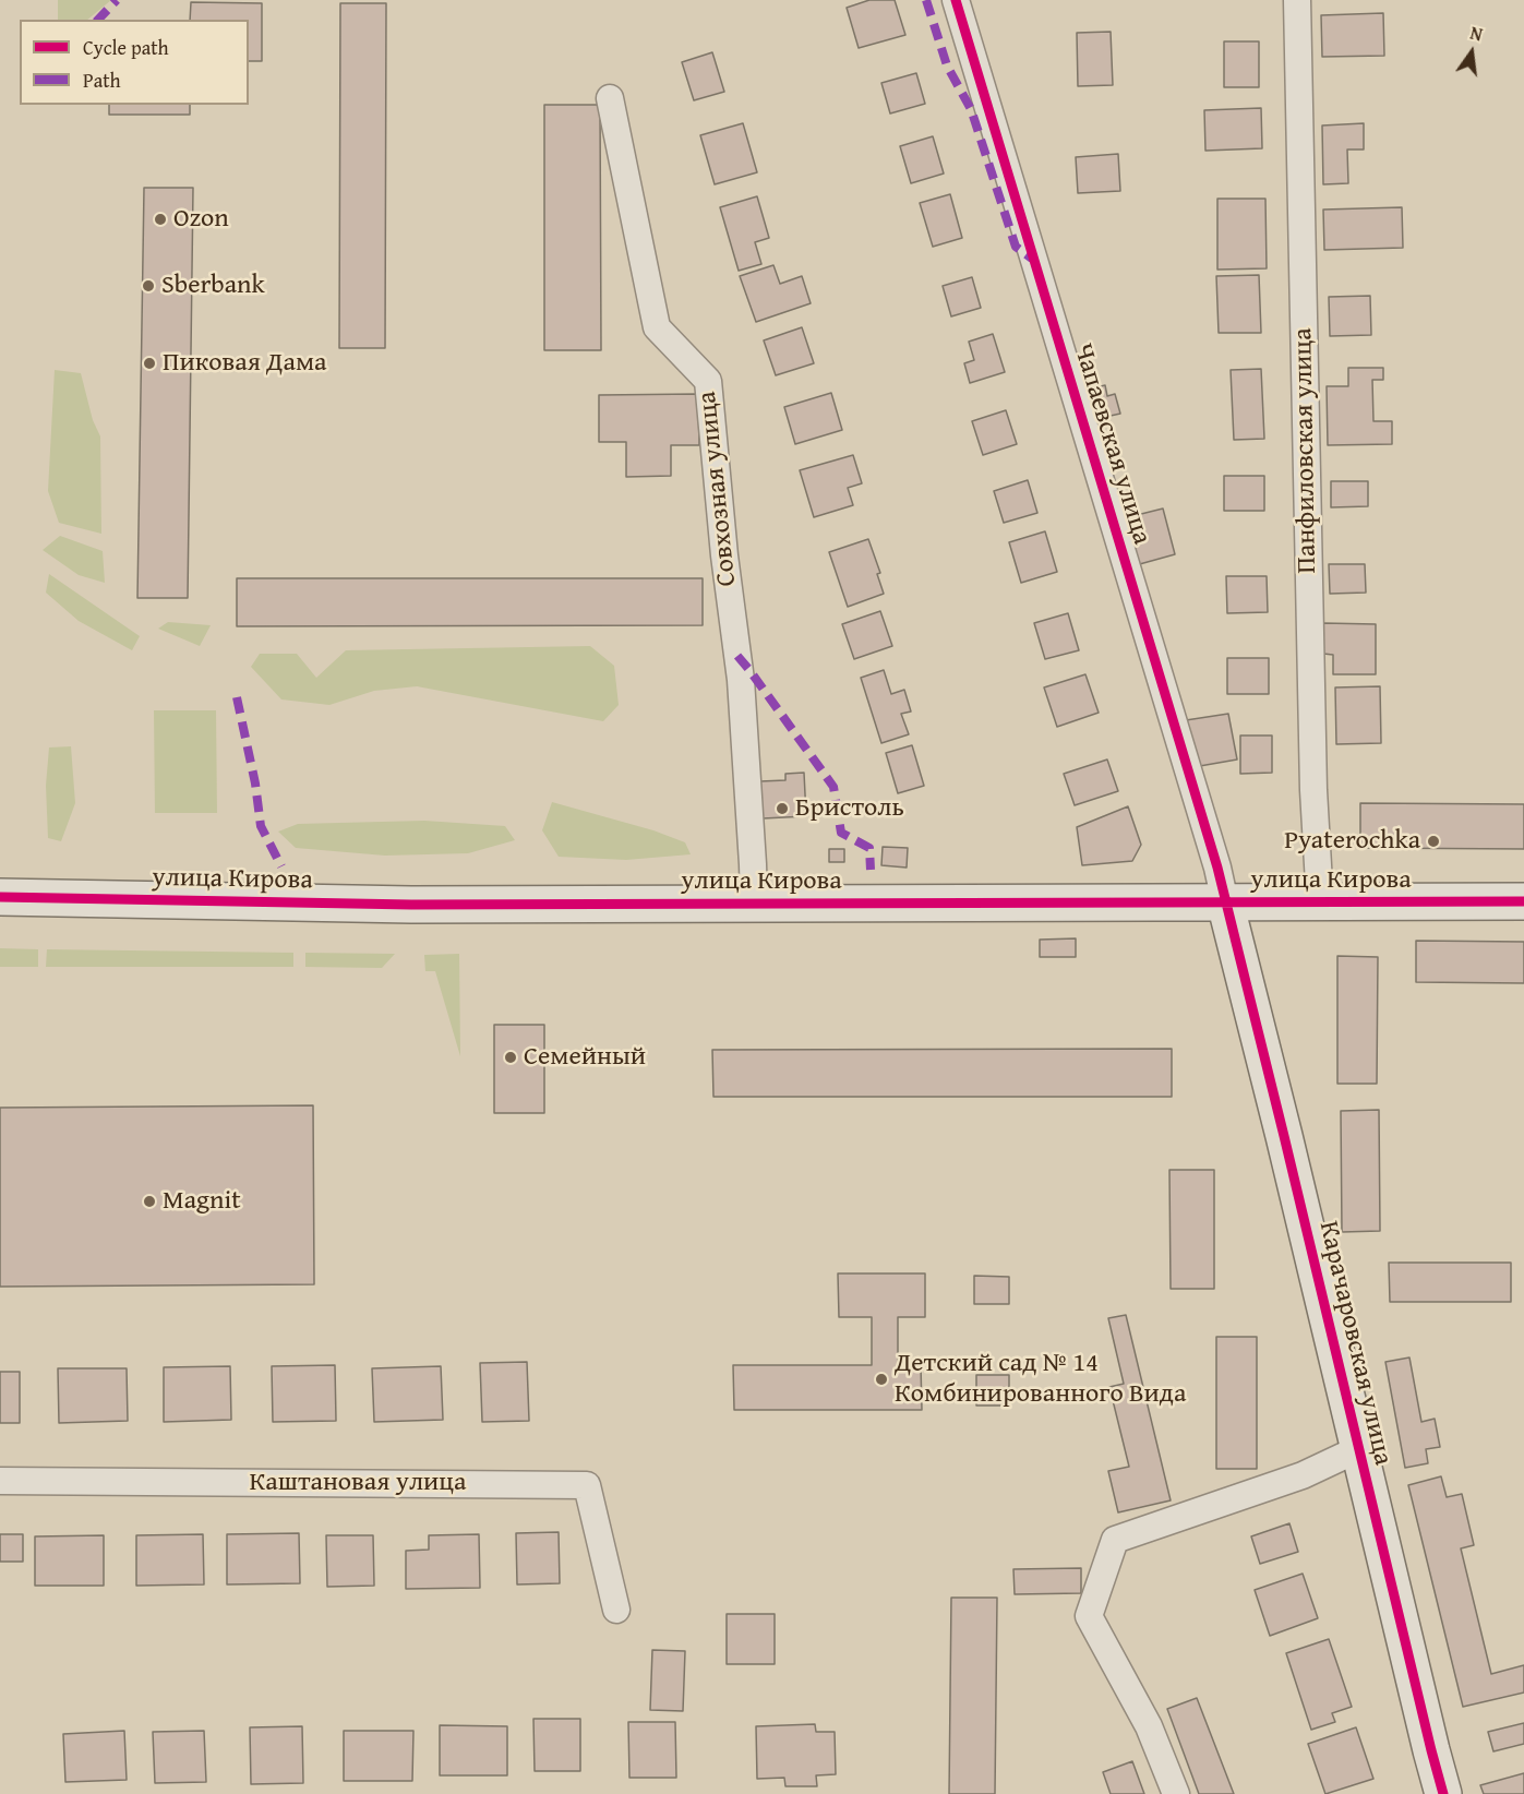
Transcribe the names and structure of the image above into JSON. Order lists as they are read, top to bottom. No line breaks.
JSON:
{"streets":{"street":["Чапаевская улица","Панфиловская улица","Совхозная улица","улица Кирова","Карачаровская улица","Каштановая улица"]},"crossings":[["Чапаевская улица","улица Кирова"],["Чапаевская улица","Карачаровская улица"],["Панфиловская улица","улица Кирова"],["Совхозная улица","улица Кирова"],["улица Кирова","Карачаровская улица"]],"places":["Ozon","Sberbank","Пиковая Дама","Бристоль","Pyaterochka","Семейный","Magnit","Детский сад № 14 Комбинированного Вида"],"legend":["Cycle path","Path"],"north":"top"}
